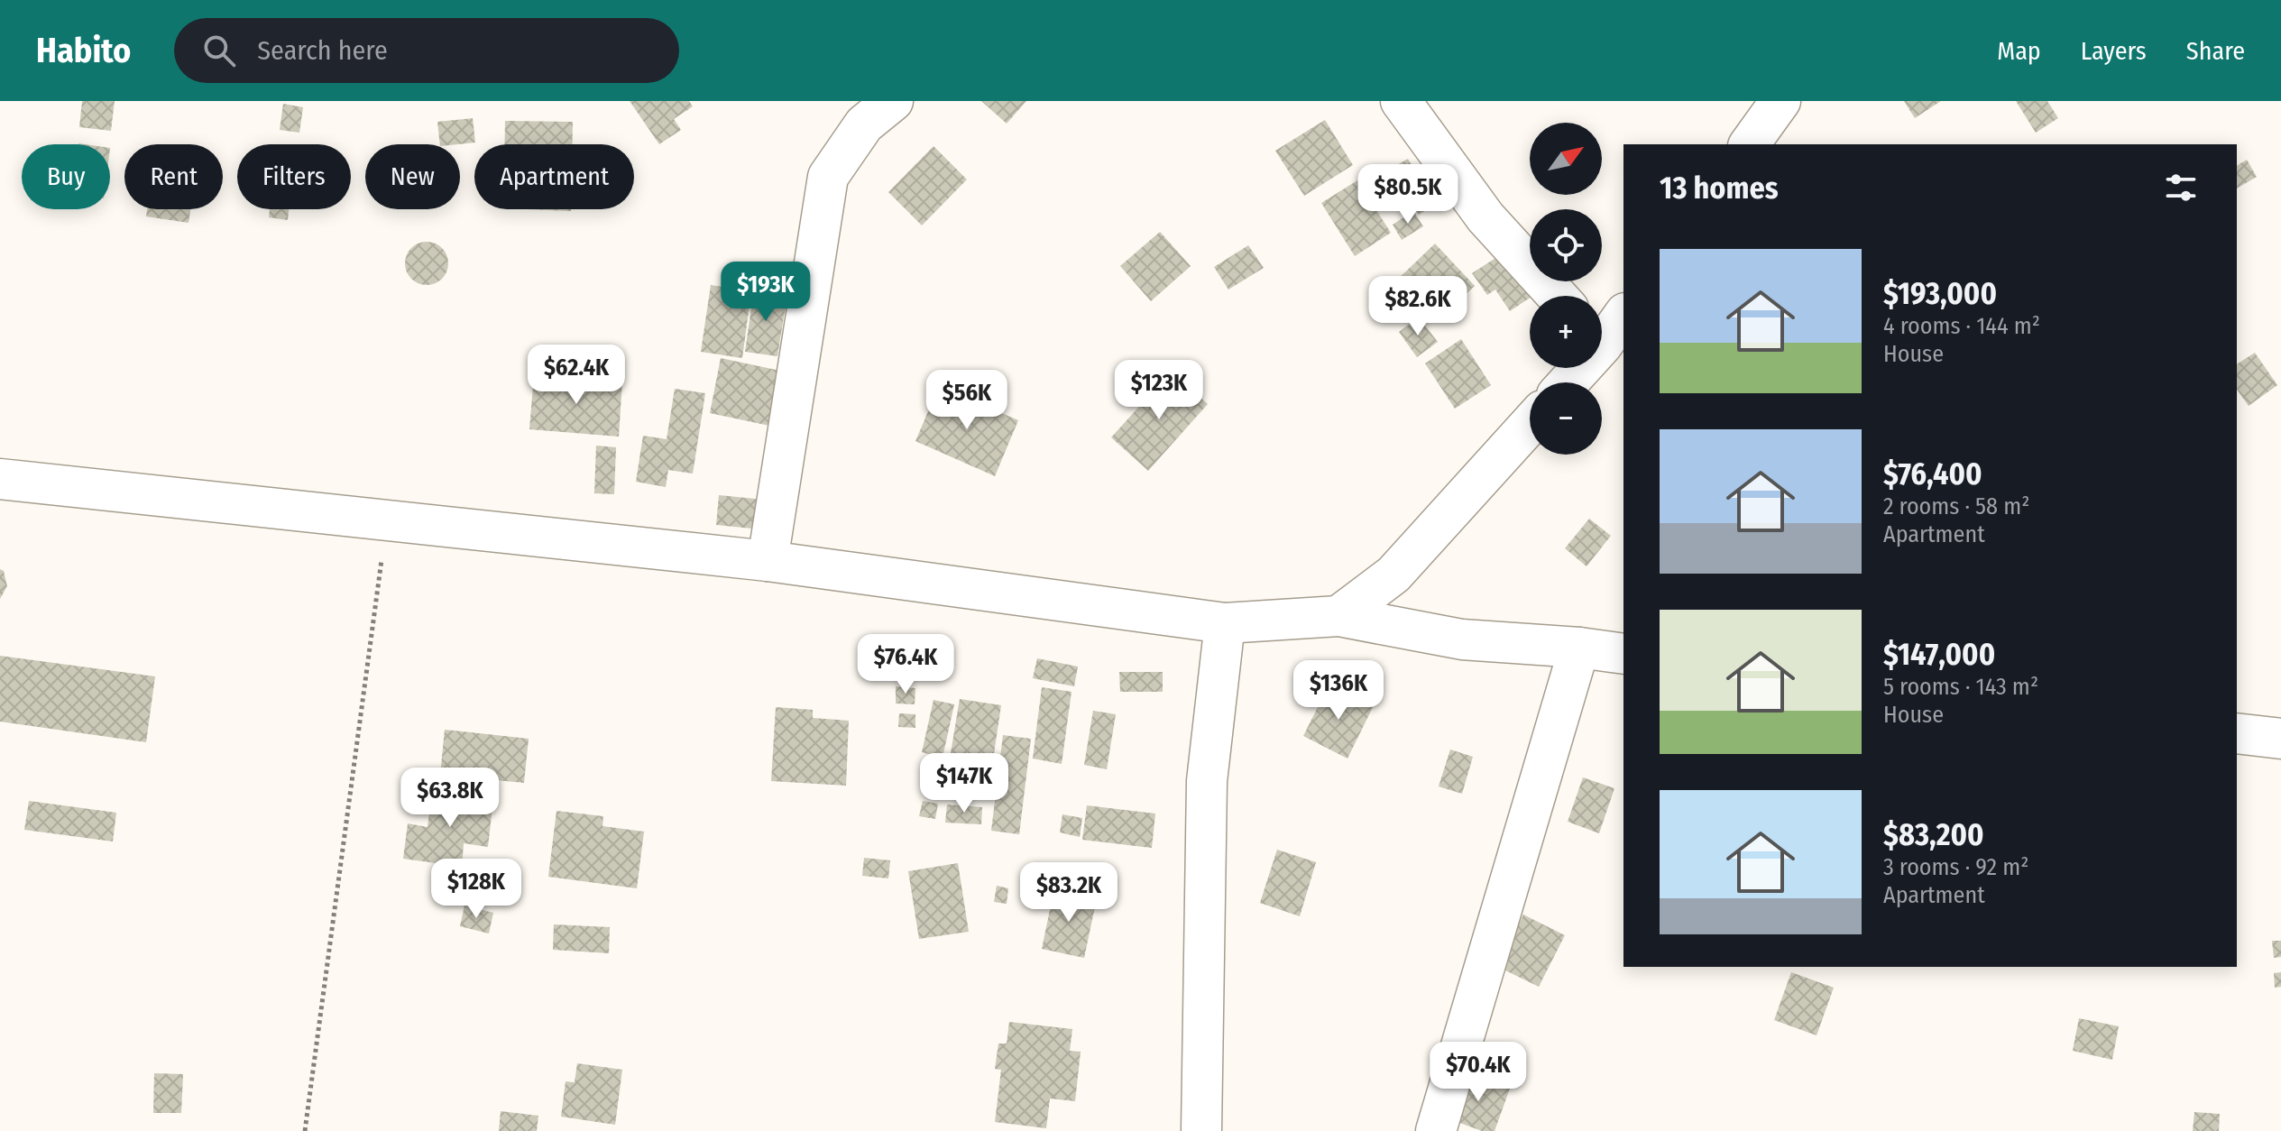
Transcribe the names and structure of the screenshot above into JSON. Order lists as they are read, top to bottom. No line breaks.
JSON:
{"north":"top right","page":{"header":"Habito","search":"Search here","nav":["Map","Layers","Share"],"map_buttons":["+","−"],"chip":["Buy","Rent","Filters","New","Apartment"],"heading":"13 homes","price":["$80.5K","$193K","$82.6K","$62.4K","$123K","$56K","$76.4K","$136K","$147K","$63.8K","$128K","$83.2K","$70.4K"],"list":[{"name":"$193,000","note":"4 rooms · 144 m² · House"},{"name":"$76,400","note":"2 rooms · 58 m² · Apartment"},{"name":"$147,000","note":"5 rooms · 143 m² · House"},{"name":"$83,200","note":"3 rooms · 92 m² · Apartment"}]}}
